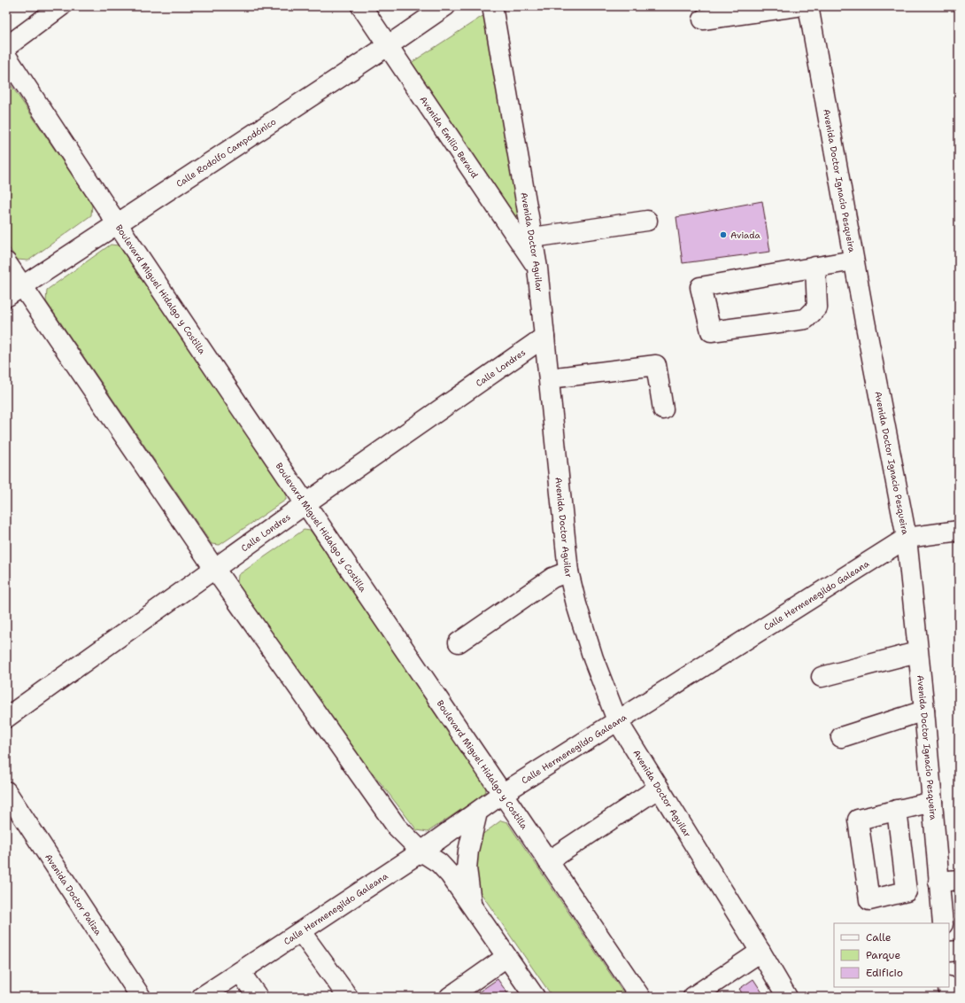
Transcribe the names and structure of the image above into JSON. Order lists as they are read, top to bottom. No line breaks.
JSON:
{"streets":{"street":["Avenida Emilio Beraud","Calle Rodolfo Campodónico","Avenida Doctor Ignacio Pesqueira","Avenida Doctor Aguilar","Boulevard Miguel Hidalgo y Costilla","Calle Londres","Calle Hermenegildo Galeana","Avenida Doctor Paliza"]},"crossings":[["Avenida Emilio Beraud","Calle Rodolfo Campodónico"],["Avenida Emilio Beraud","Avenida Doctor Aguilar"],["Calle Rodolfo Campodónico","Boulevard Miguel Hidalgo y Costilla"],["Avenida Doctor Ignacio Pesqueira","Calle Hermenegildo Galeana"],["Avenida Doctor Aguilar","Calle Londres"],["Avenida Doctor Aguilar","Calle Hermenegildo Galeana"],["Boulevard Miguel Hidalgo y Costilla","Calle Londres"],["Boulevard Miguel Hidalgo y Costilla","Calle Hermenegildo Galeana"]],"places":["Aviada"],"legend":["Calle","Parque","Edificio"]}
